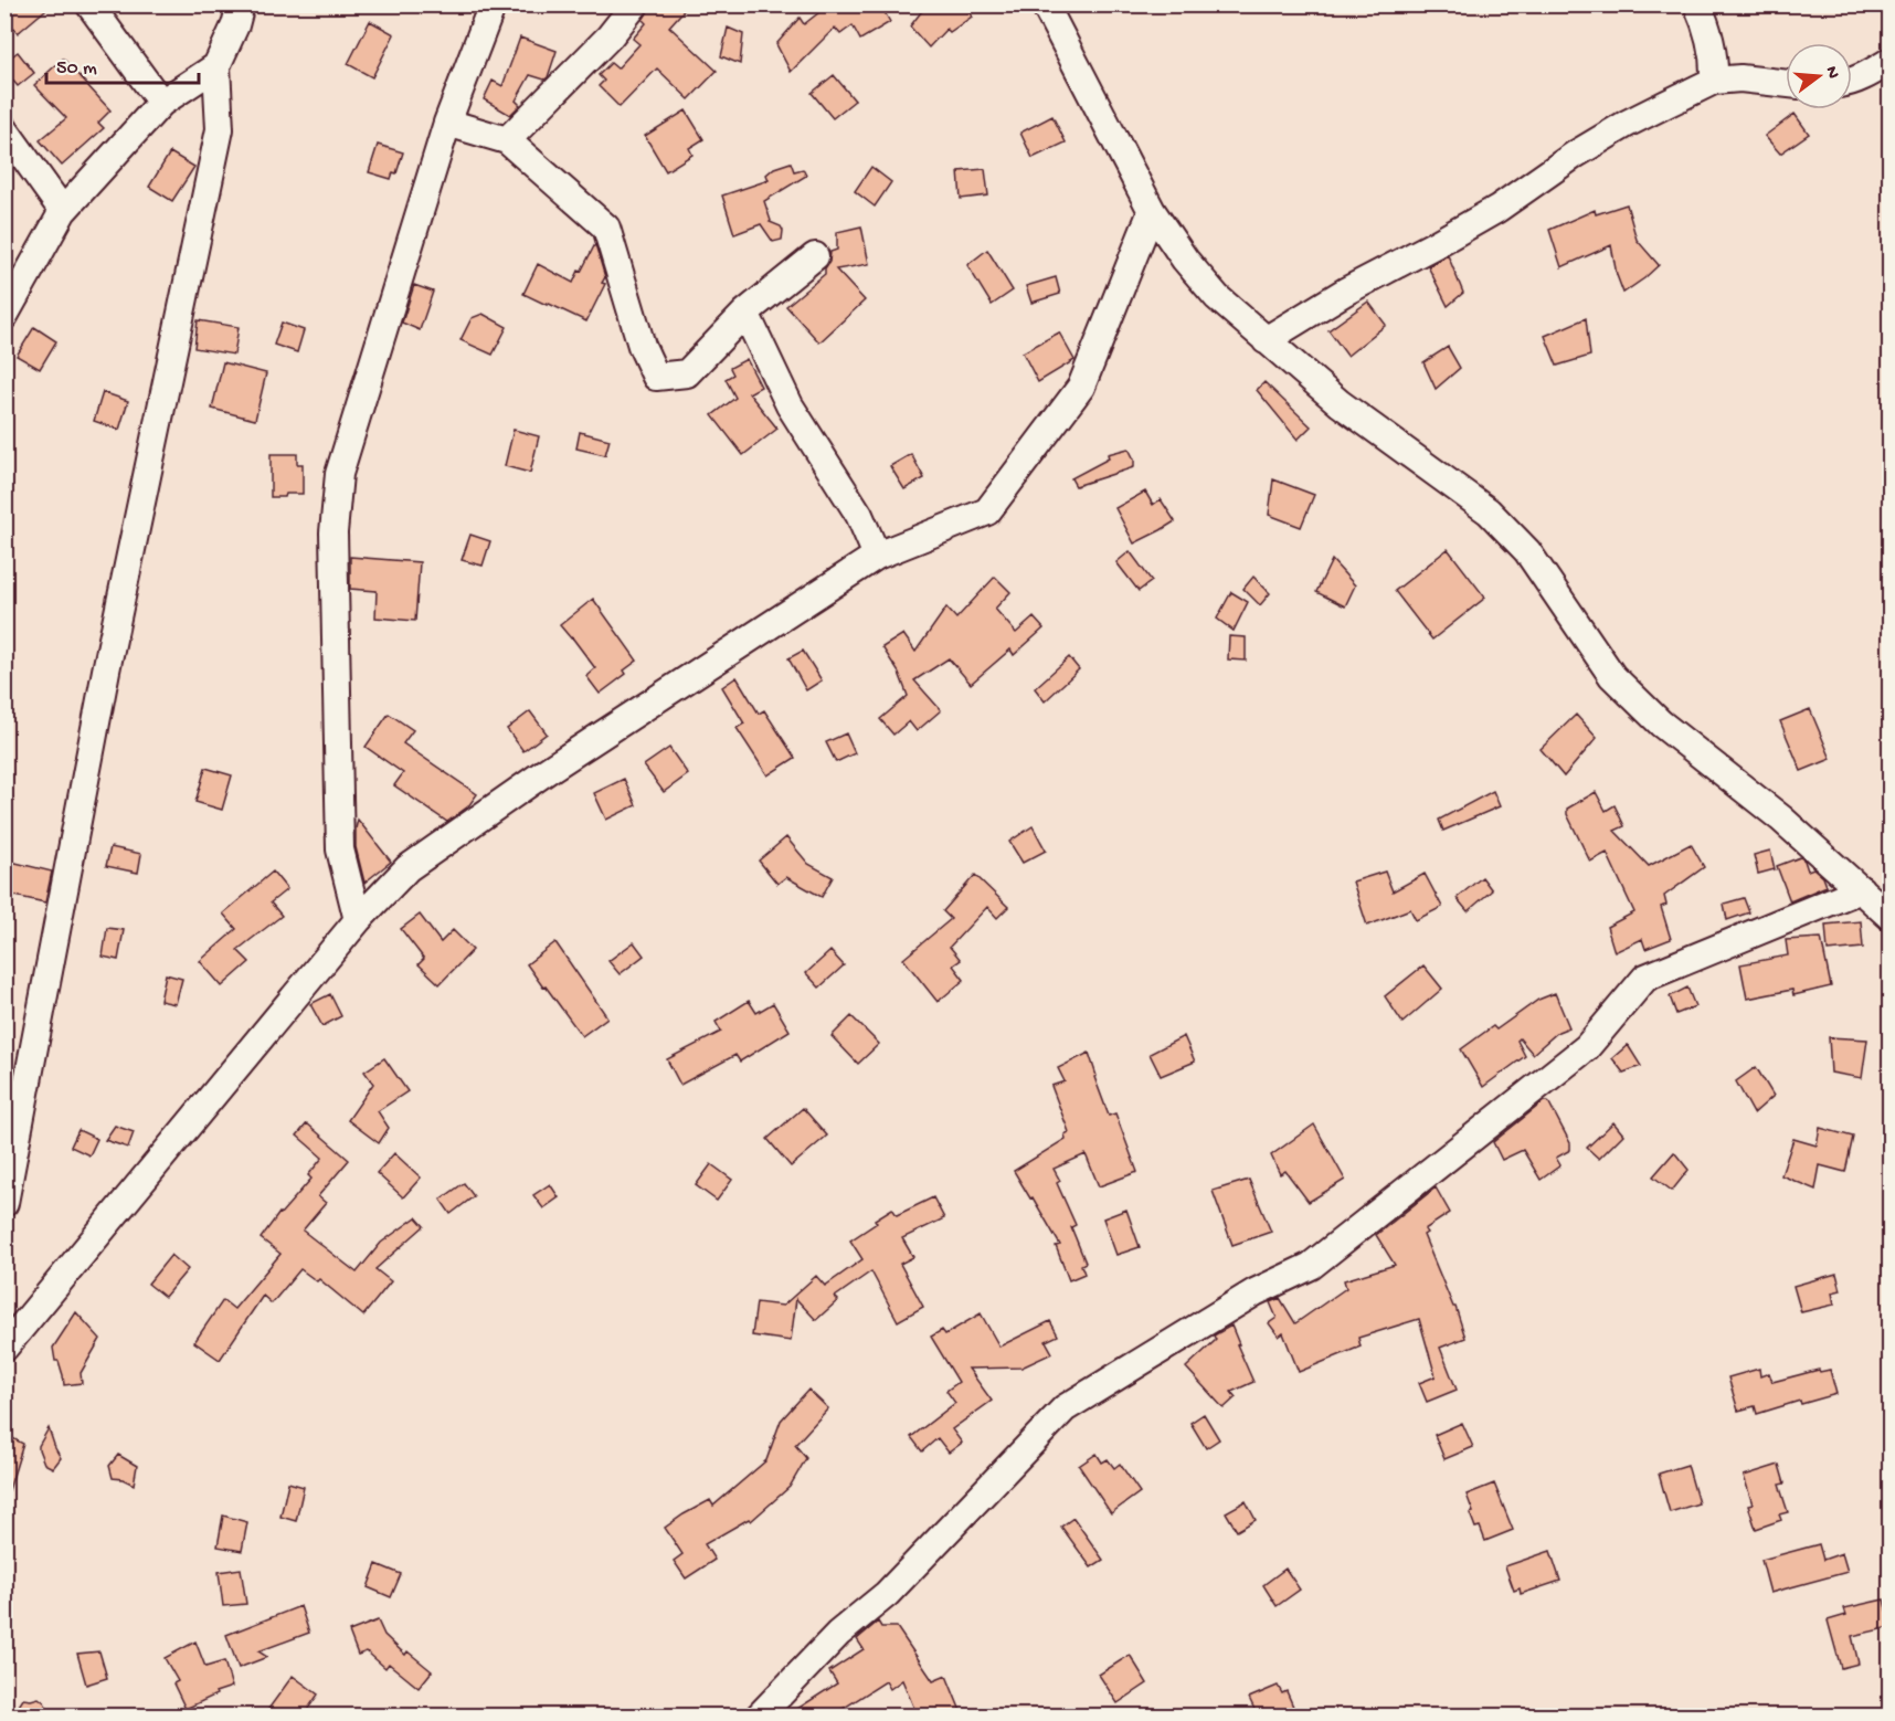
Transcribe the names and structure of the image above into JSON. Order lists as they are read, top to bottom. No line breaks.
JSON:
{"scale_bar":"50 m","north":"right"}
